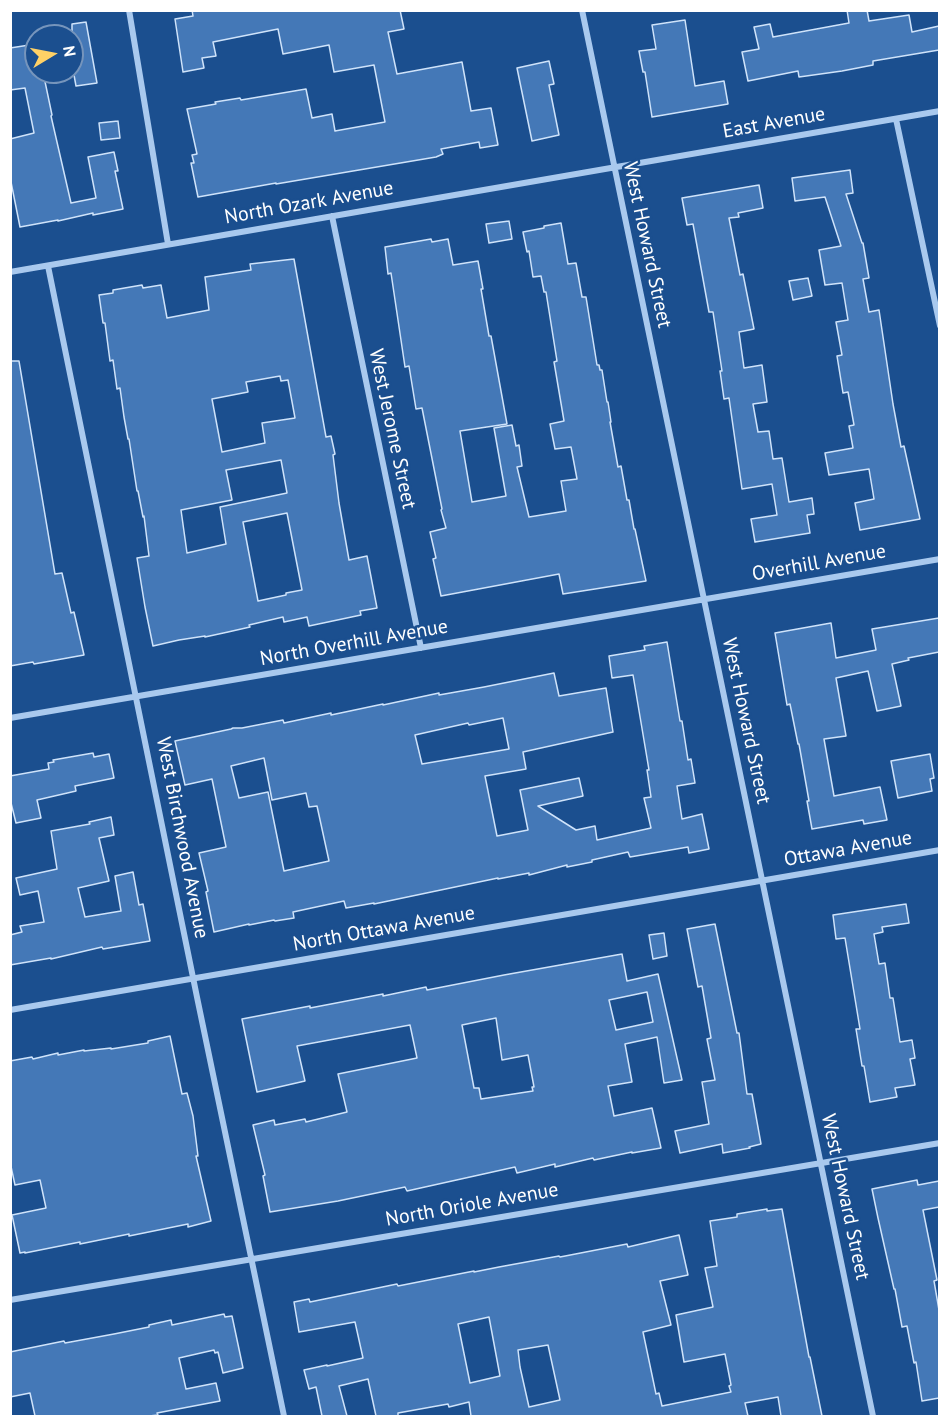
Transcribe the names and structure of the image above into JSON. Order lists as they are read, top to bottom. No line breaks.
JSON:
{"streets":{"street":["East Avenue","North Ozark Avenue","West Howard Street","West Jerome Street","Overhill Avenue","North Overhill Avenue","West Birchwood Avenue","Ottawa Avenue","North Ottawa Avenue","North Oriole Avenue"]},"crossings":[["East Avenue","North Ozark Avenue"],["East Avenue","West Howard Street"],["North Ozark Avenue","West Howard Street"],["North Ozark Avenue","West Jerome Street"],["North Ozark Avenue","West Birchwood Avenue"],["West Howard Street","Overhill Avenue"],["West Howard Street","North Overhill Avenue"],["West Howard Street","Ottawa Avenue"],["West Howard Street","North Ottawa Avenue"],["West Howard Street","North Oriole Avenue"],["West Jerome Street","North Overhill Avenue"],["Overhill Avenue","North Overhill Avenue"],["North Overhill Avenue","West Birchwood Avenue"],["West Birchwood Avenue","North Ottawa Avenue"],["West Birchwood Avenue","North Oriole Avenue"],["Ottawa Avenue","North Ottawa Avenue"]],"north":"right"}
